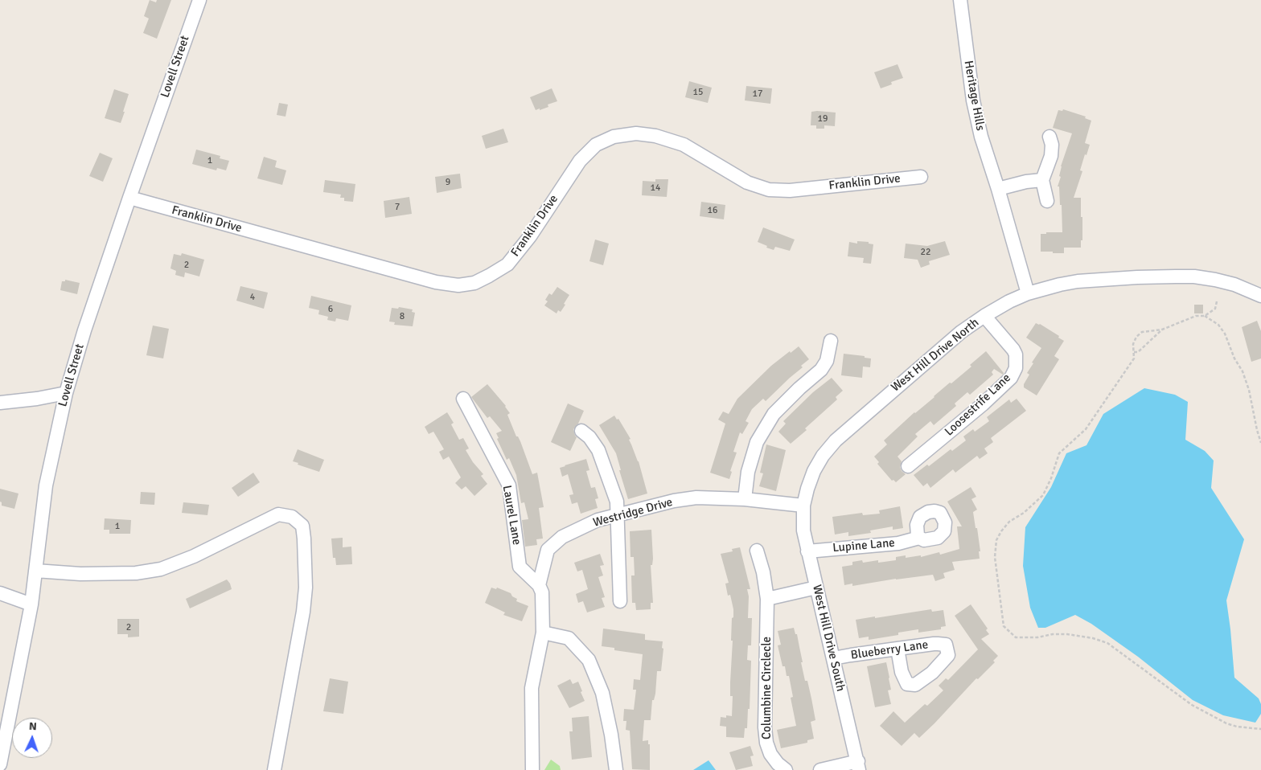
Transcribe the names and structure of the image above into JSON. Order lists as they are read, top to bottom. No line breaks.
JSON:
{"streets":{"street":["Lovell Street","Heritage Hills","Franklin Drive","West Hill Drive North","Loosestrife Lane","Westridge Drive","Laurel Lane","Lupine Lane","West Hill Drive South","Blueberry Lane","Columbine Circlecle"]},"crossings":[["Lovell Street","Franklin Drive"],["Heritage Hills","West Hill Drive North"],["West Hill Drive North","Loosestrife Lane"],["West Hill Drive North","Westridge Drive"],["West Hill Drive North","West Hill Drive South"],["Westridge Drive","Laurel Lane"],["Westridge Drive","West Hill Drive South"],["Lupine Lane","West Hill Drive South"],["West Hill Drive South","Blueberry Lane"]],"house_numbers":["15","17","19","1","9","14","7","16","22","2","4","6","8","1","2"],"north":"top"}
